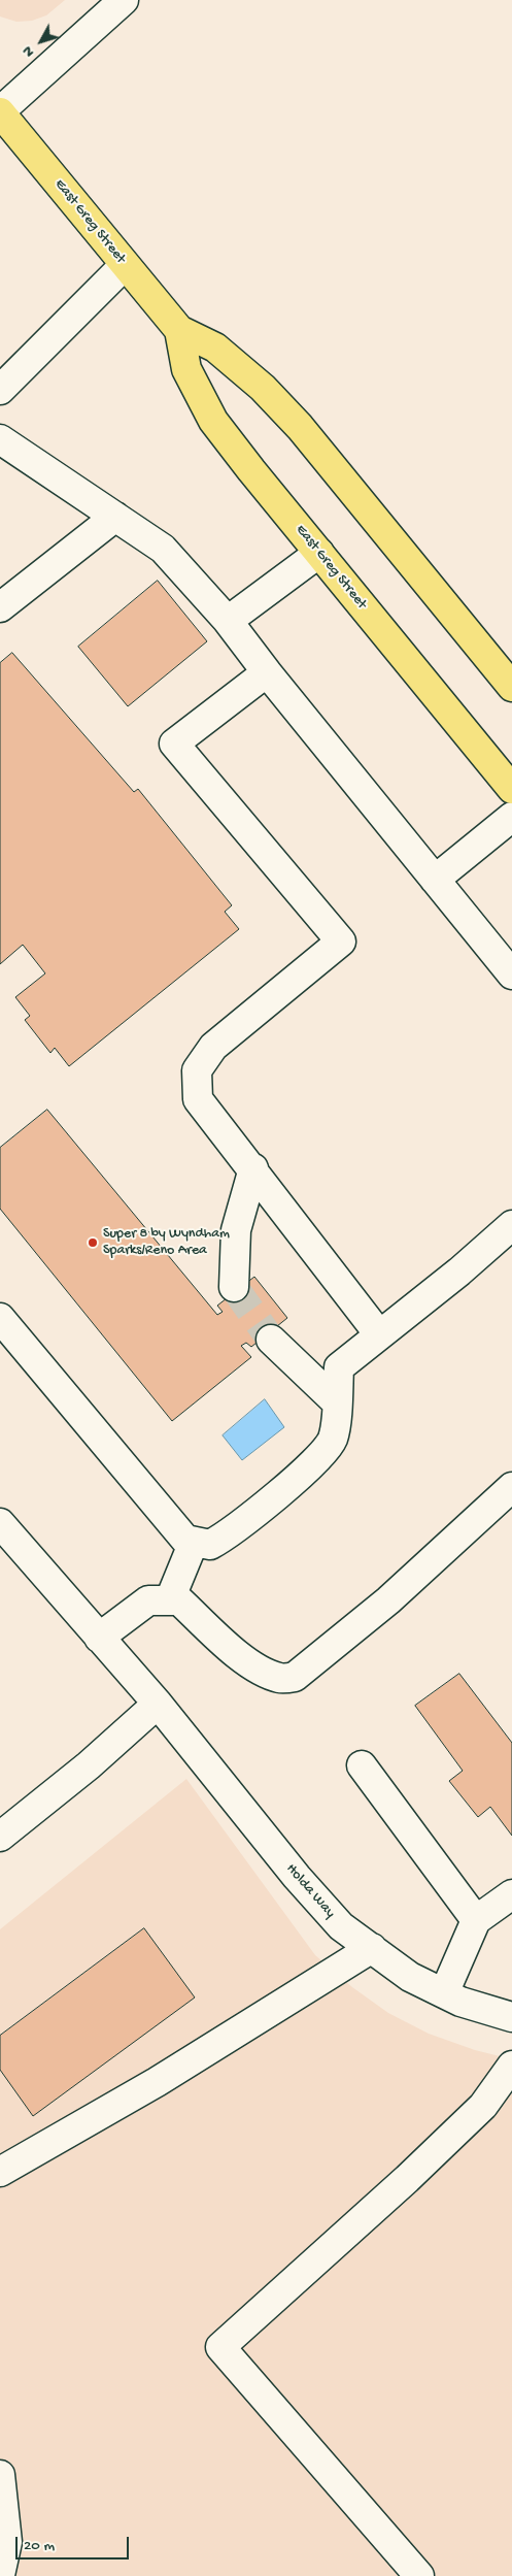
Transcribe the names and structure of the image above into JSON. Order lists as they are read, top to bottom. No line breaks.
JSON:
{"streets":{"main road":["East Greg Street"],"street":["Holda Way"]},"places":["Super 8 by Wyndham Sparks/Reno Area"],"scale_bar":"20 m","north":"bottom left"}
